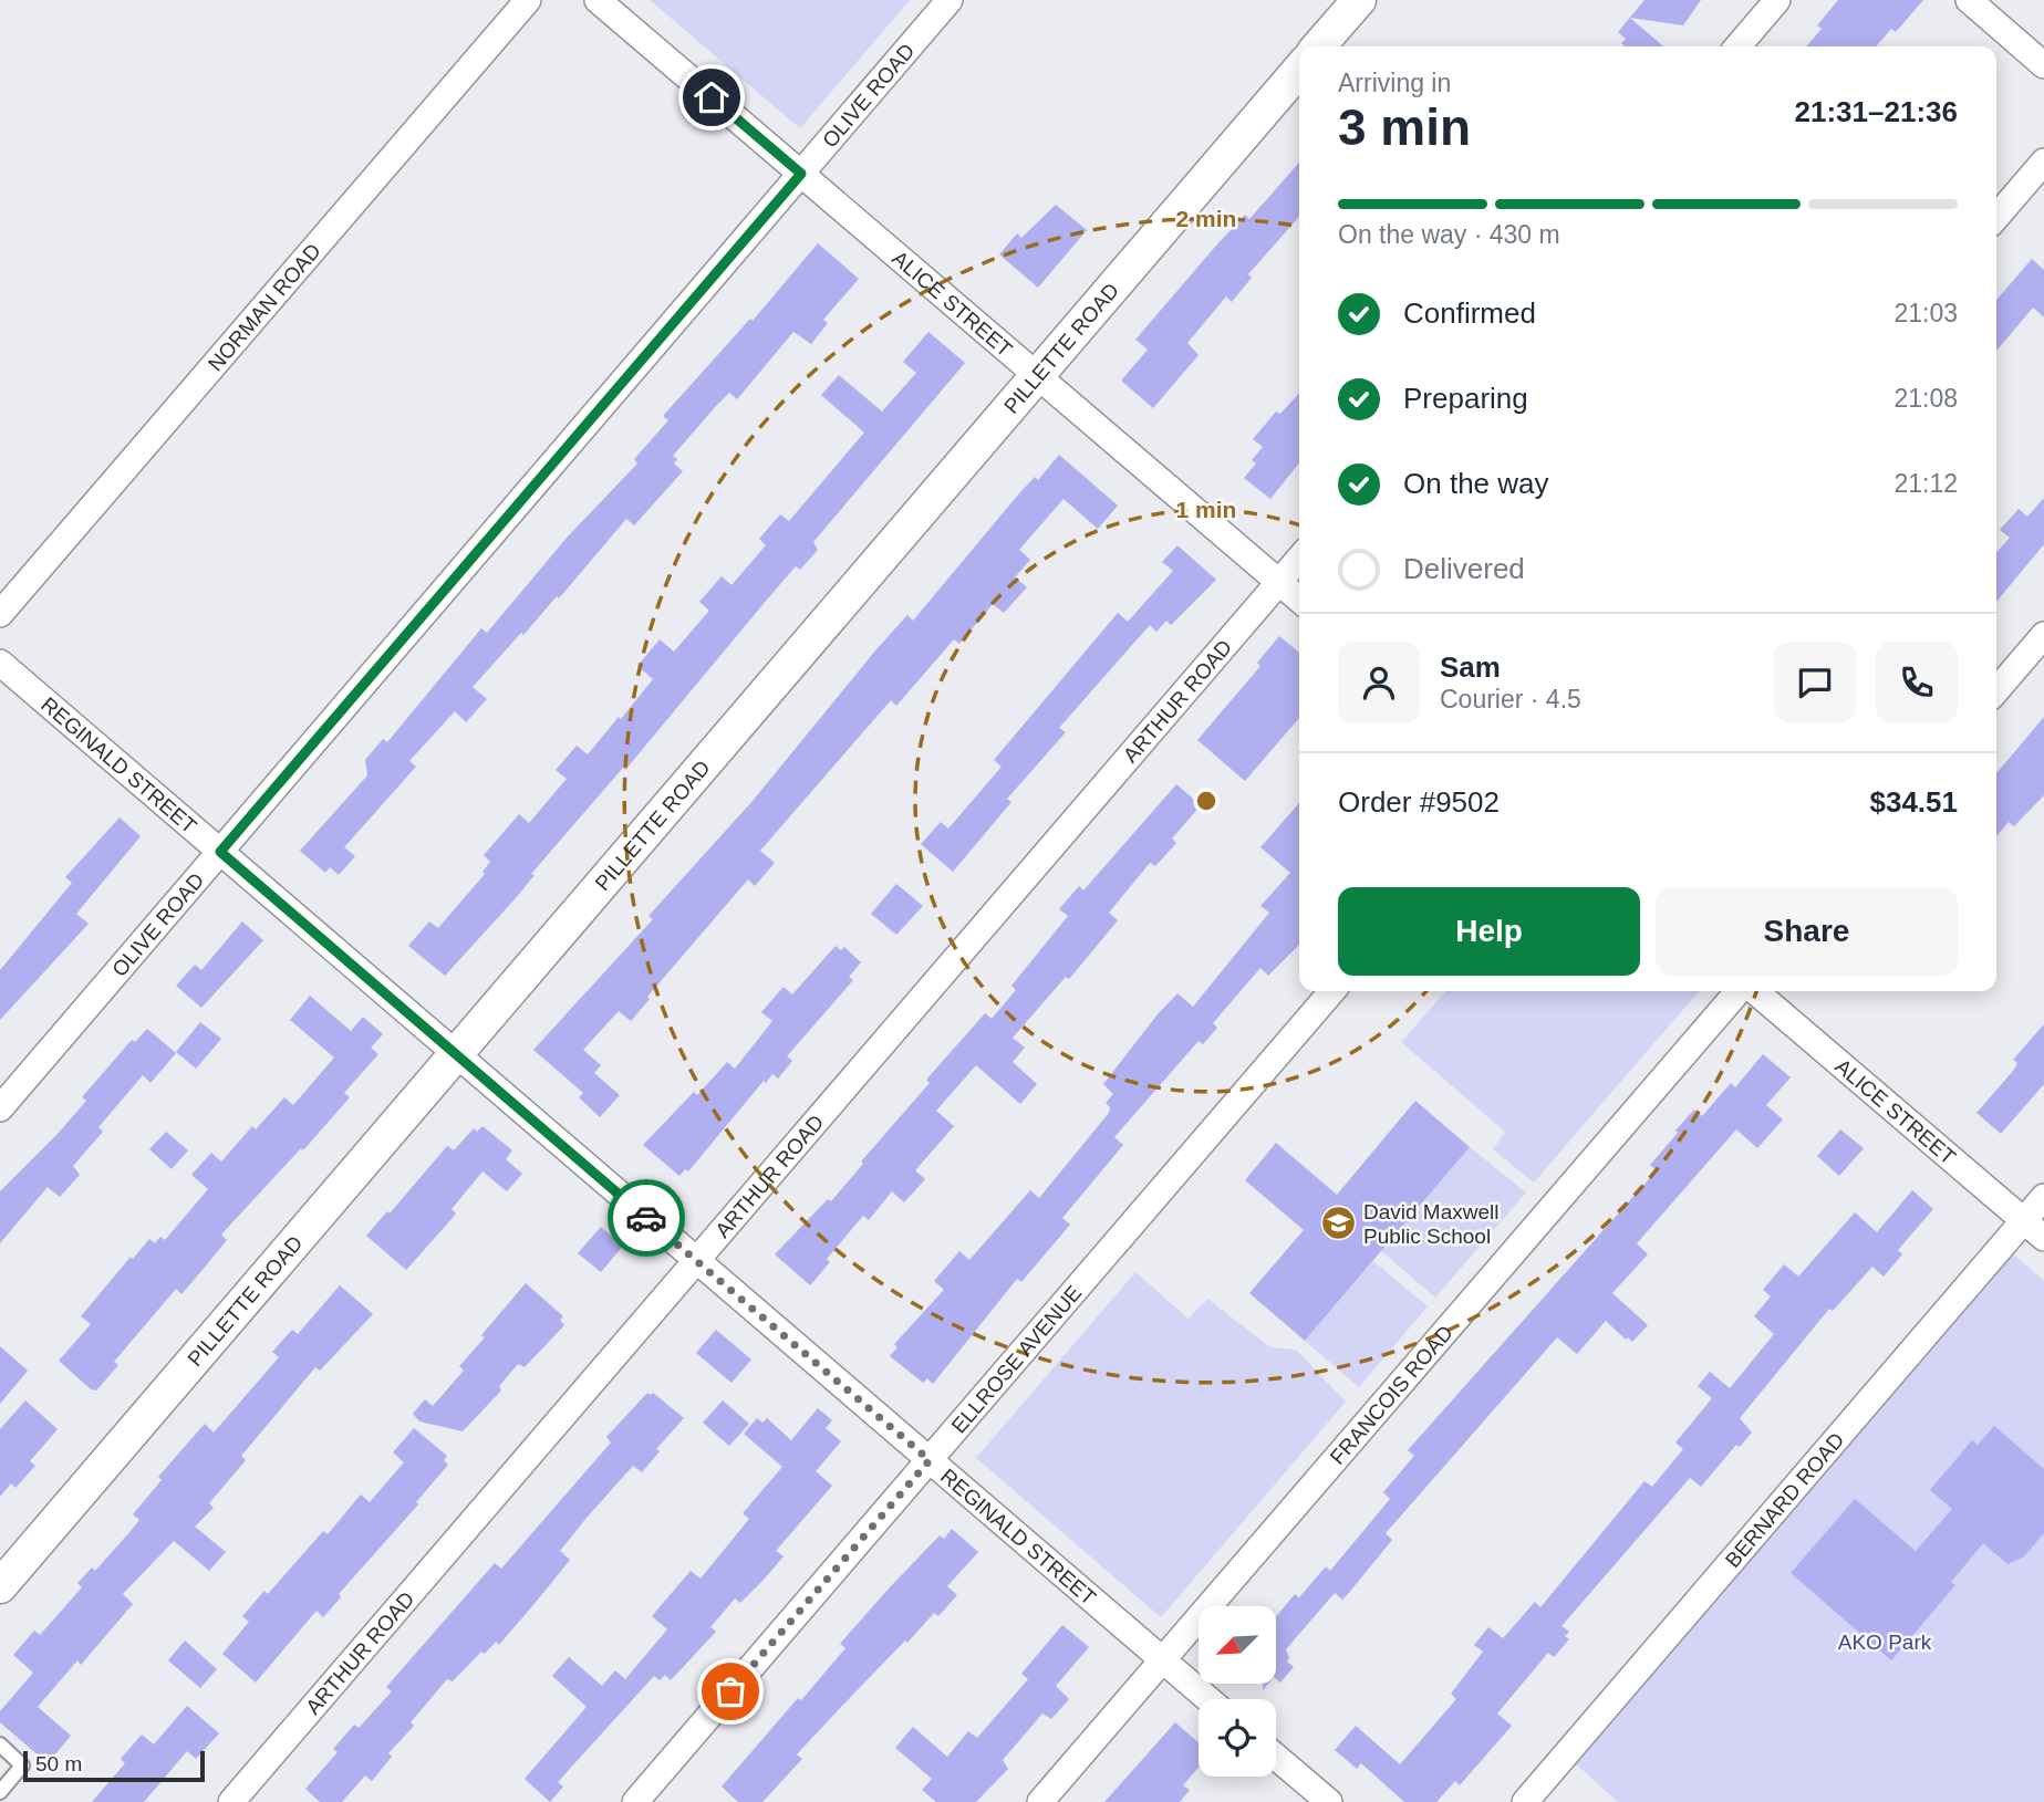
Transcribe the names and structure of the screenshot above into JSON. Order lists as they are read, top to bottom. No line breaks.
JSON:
{"streets":{"street":["OLIVE ROAD","ALICE STREET","NORMAN ROAD","PILLETTE ROAD","ARTHUR ROAD","REGINALD STREET","ELLROSE AVENUE","FRANCOIS ROAD","BERNARD ROAD"]},"crossings":[["OLIVE ROAD","ALICE STREET"],["OLIVE ROAD","REGINALD STREET"],["ALICE STREET","PILLETTE ROAD"],["ALICE STREET","ARTHUR ROAD"],["ALICE STREET","BERNARD ROAD"],["PILLETTE ROAD","REGINALD STREET"],["ARTHUR ROAD","REGINALD STREET"],["REGINALD STREET","ELLROSE AVENUE"],["REGINALD STREET","FRANCOIS ROAD"]],"parks":["AKO Park"],"places":{"school or university":["David Maxwell Public School"]},"scale_bar":"50 m","north":"bottom left","page":{"heading":["3 min","Arriving in","21:31–21:36"],"panel":["Sam","Courier · 4.5","Order #9502","$34.51"],"bar":"On the way · 430 m","list":[["Confirmed","21:03"],["Preparing","21:08"],["On the way","21:12"],"Delivered"],"buttons":["Help","Share"],"scale":"50 m"},"rings":["2 min","1 min"]}
